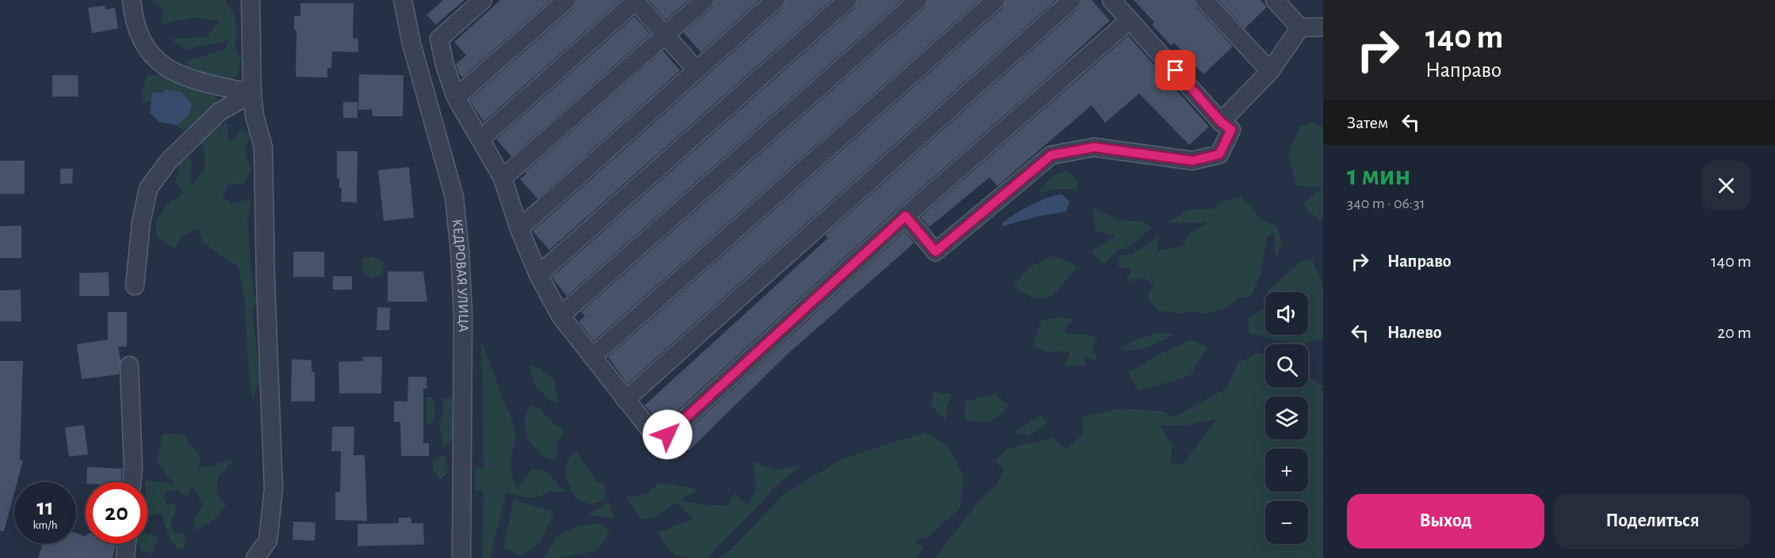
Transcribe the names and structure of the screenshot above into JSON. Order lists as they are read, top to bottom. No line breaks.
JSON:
{"streets":{"street":["КЕДРОВАЯ УЛИЦА"]},"page":{"turn":["140 m","Направо"],"then":"Затем","heading":["1 мин","340 m · 06:31"],"list":[{"name":"Направо","value":"140 m"},{"name":"Налево","value":"20 m"}],"map_buttons":["+","−"],"speed":"11 km/h","limit":"20","buttons":["Выход","Поделиться"]}}
